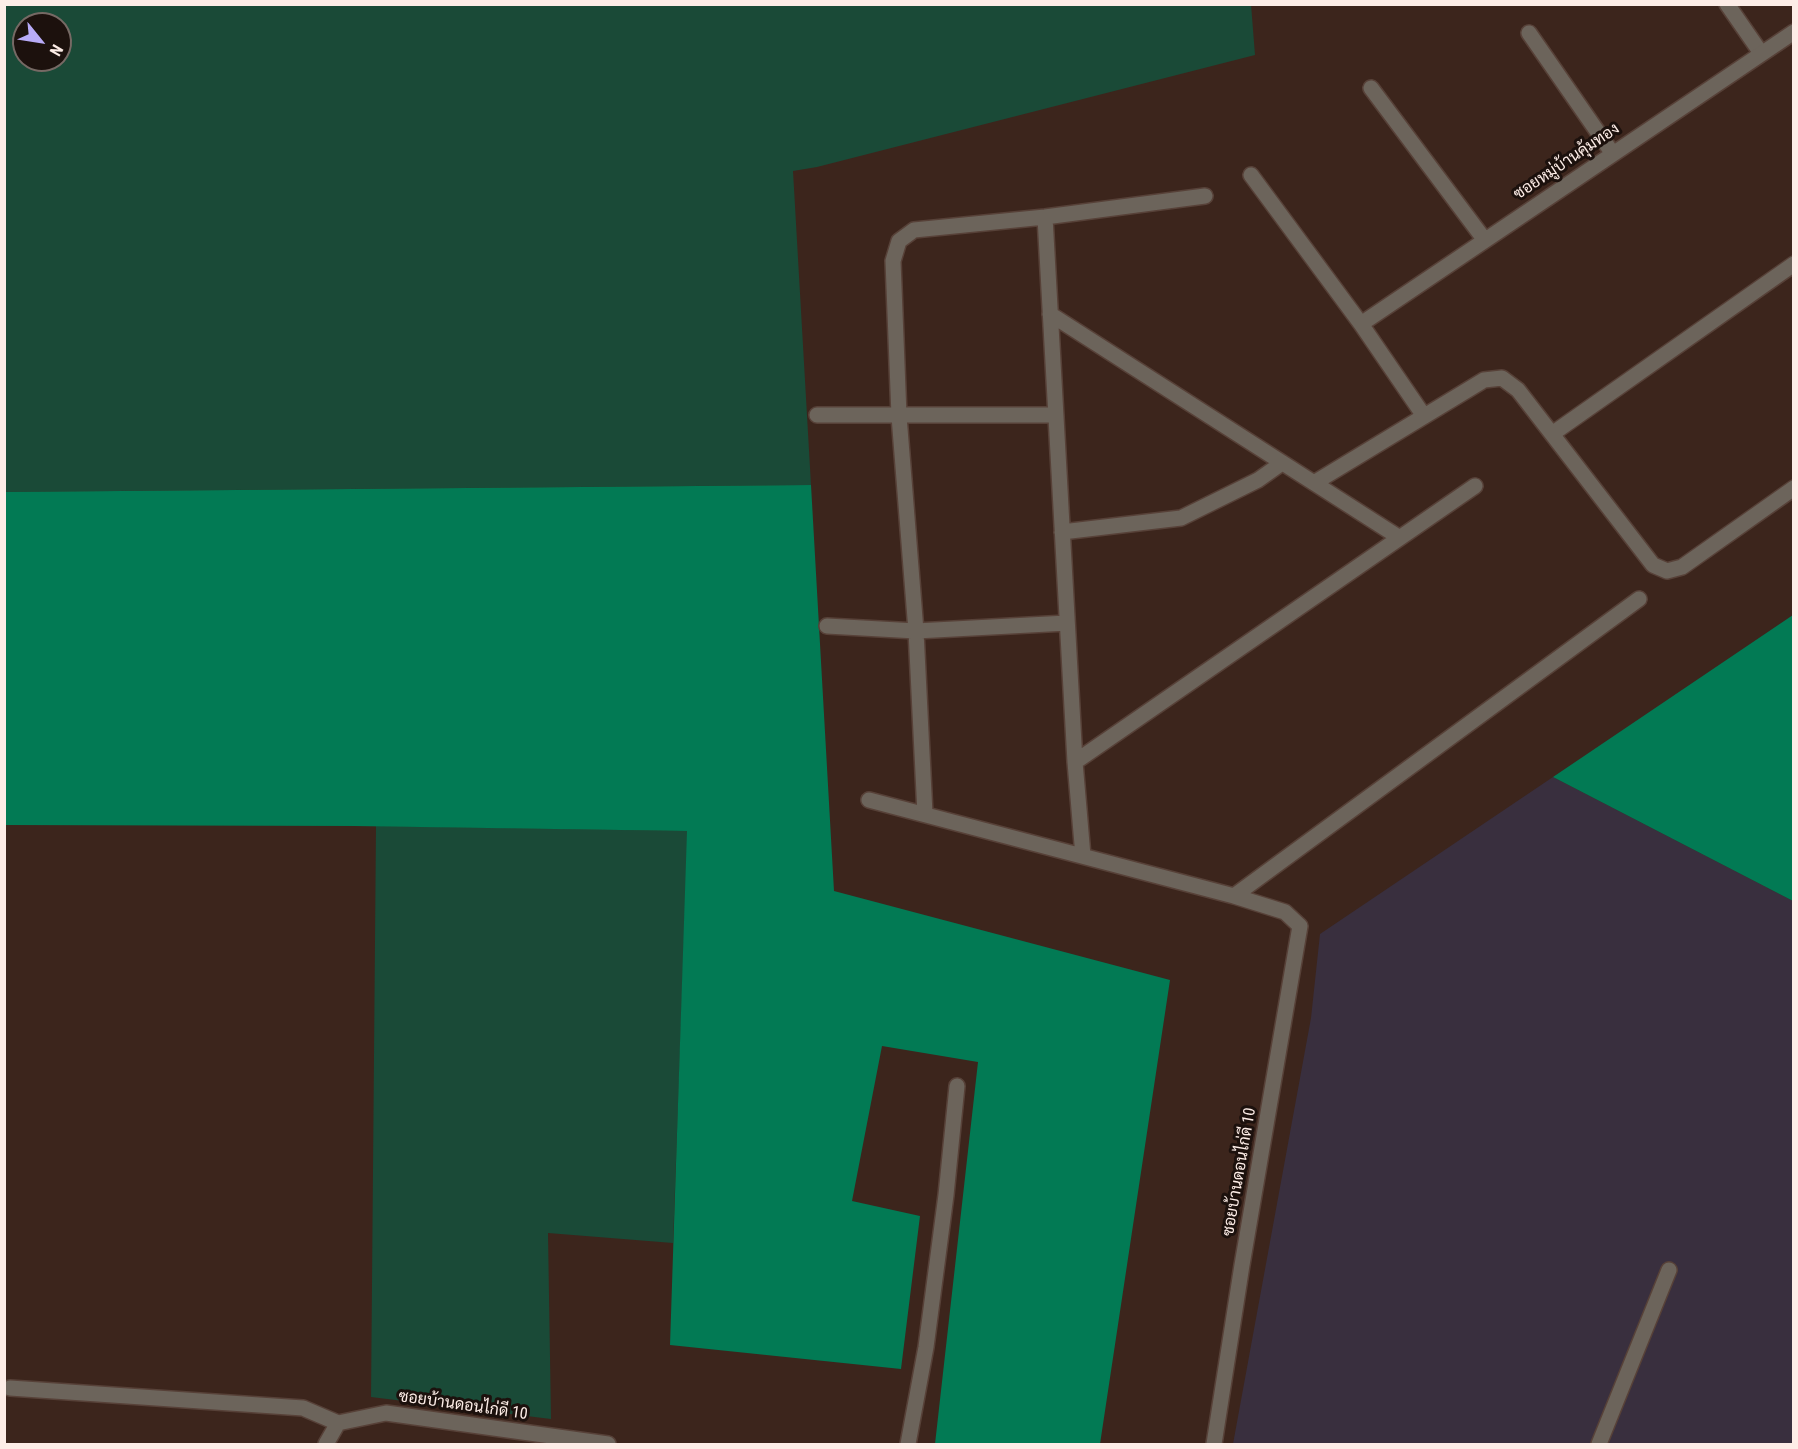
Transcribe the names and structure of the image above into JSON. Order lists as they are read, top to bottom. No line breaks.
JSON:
{"streets":{"street":["ซอยหมู่บ้านคุ้มทอง","ซอยบ้านดอนไก่ดี 10"]},"north":"bottom right"}
